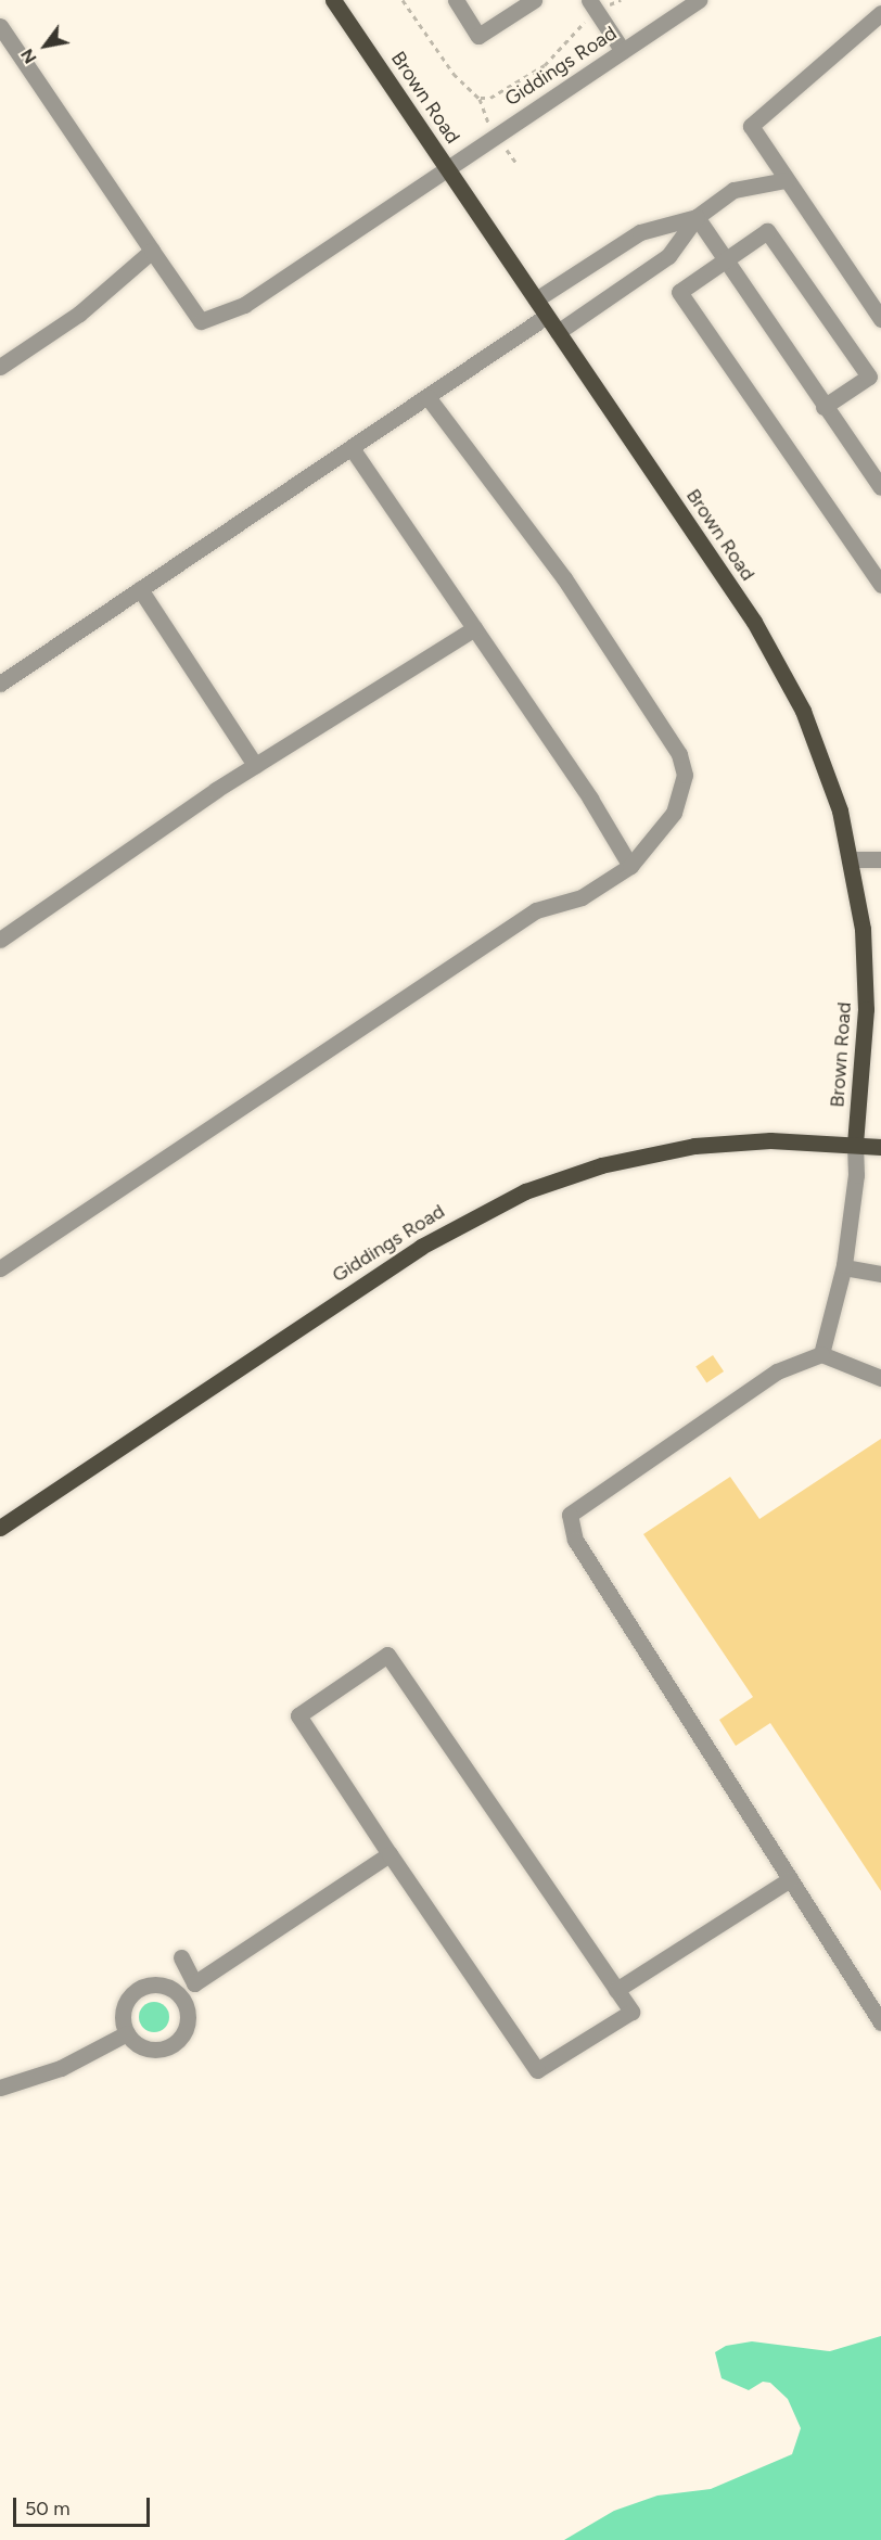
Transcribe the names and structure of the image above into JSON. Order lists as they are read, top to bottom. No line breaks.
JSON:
{"streets":{"main road":["Giddings Road","Brown Road"]},"crossings":[["Giddings Road","Brown Road"]],"scale_bar":"50 m","north":"bottom left"}
